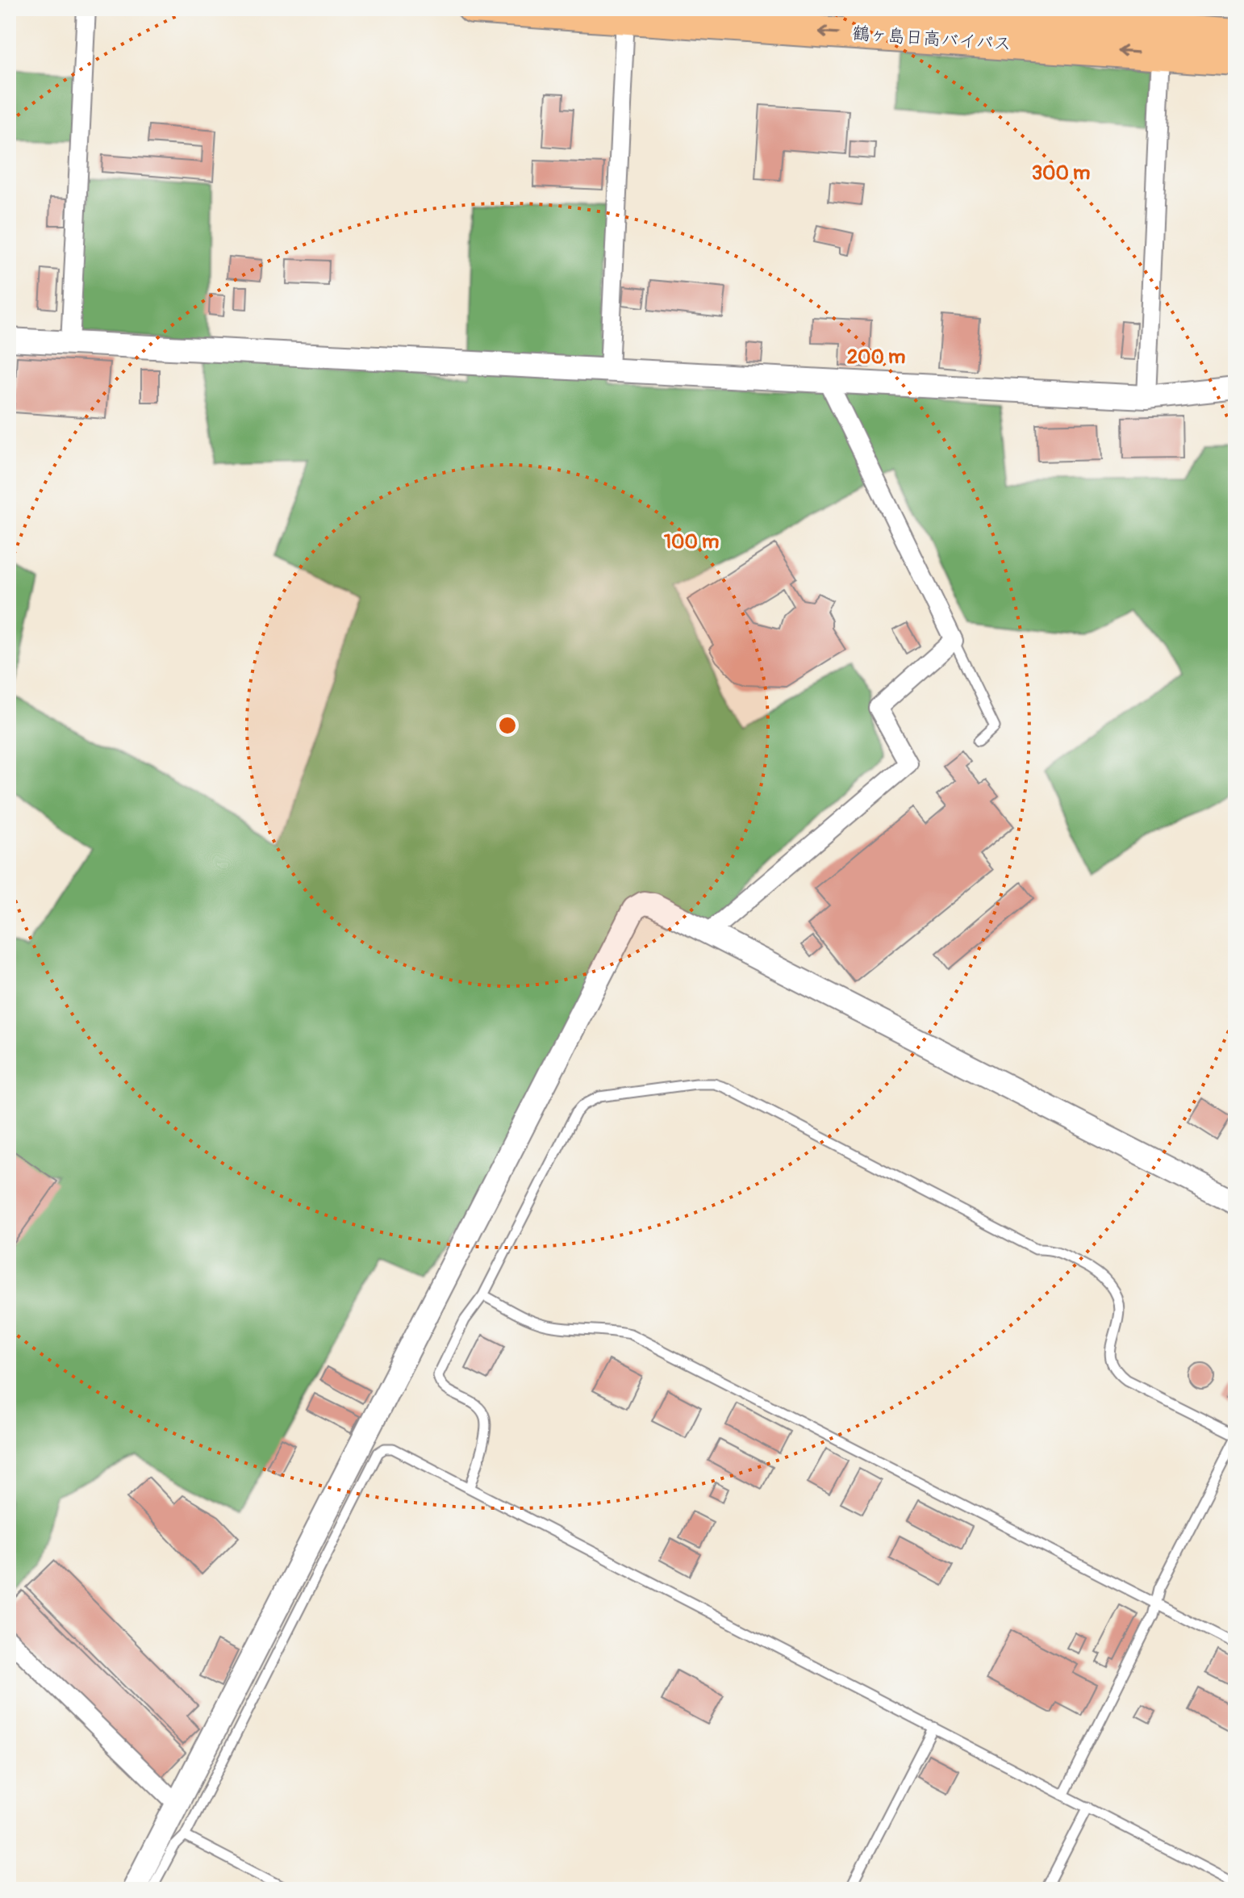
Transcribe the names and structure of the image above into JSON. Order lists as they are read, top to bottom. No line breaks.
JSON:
{"streets":{"highway":["鶴ヶ島日高バイパス"]},"rings":["300 m","200 m","100 m"]}
